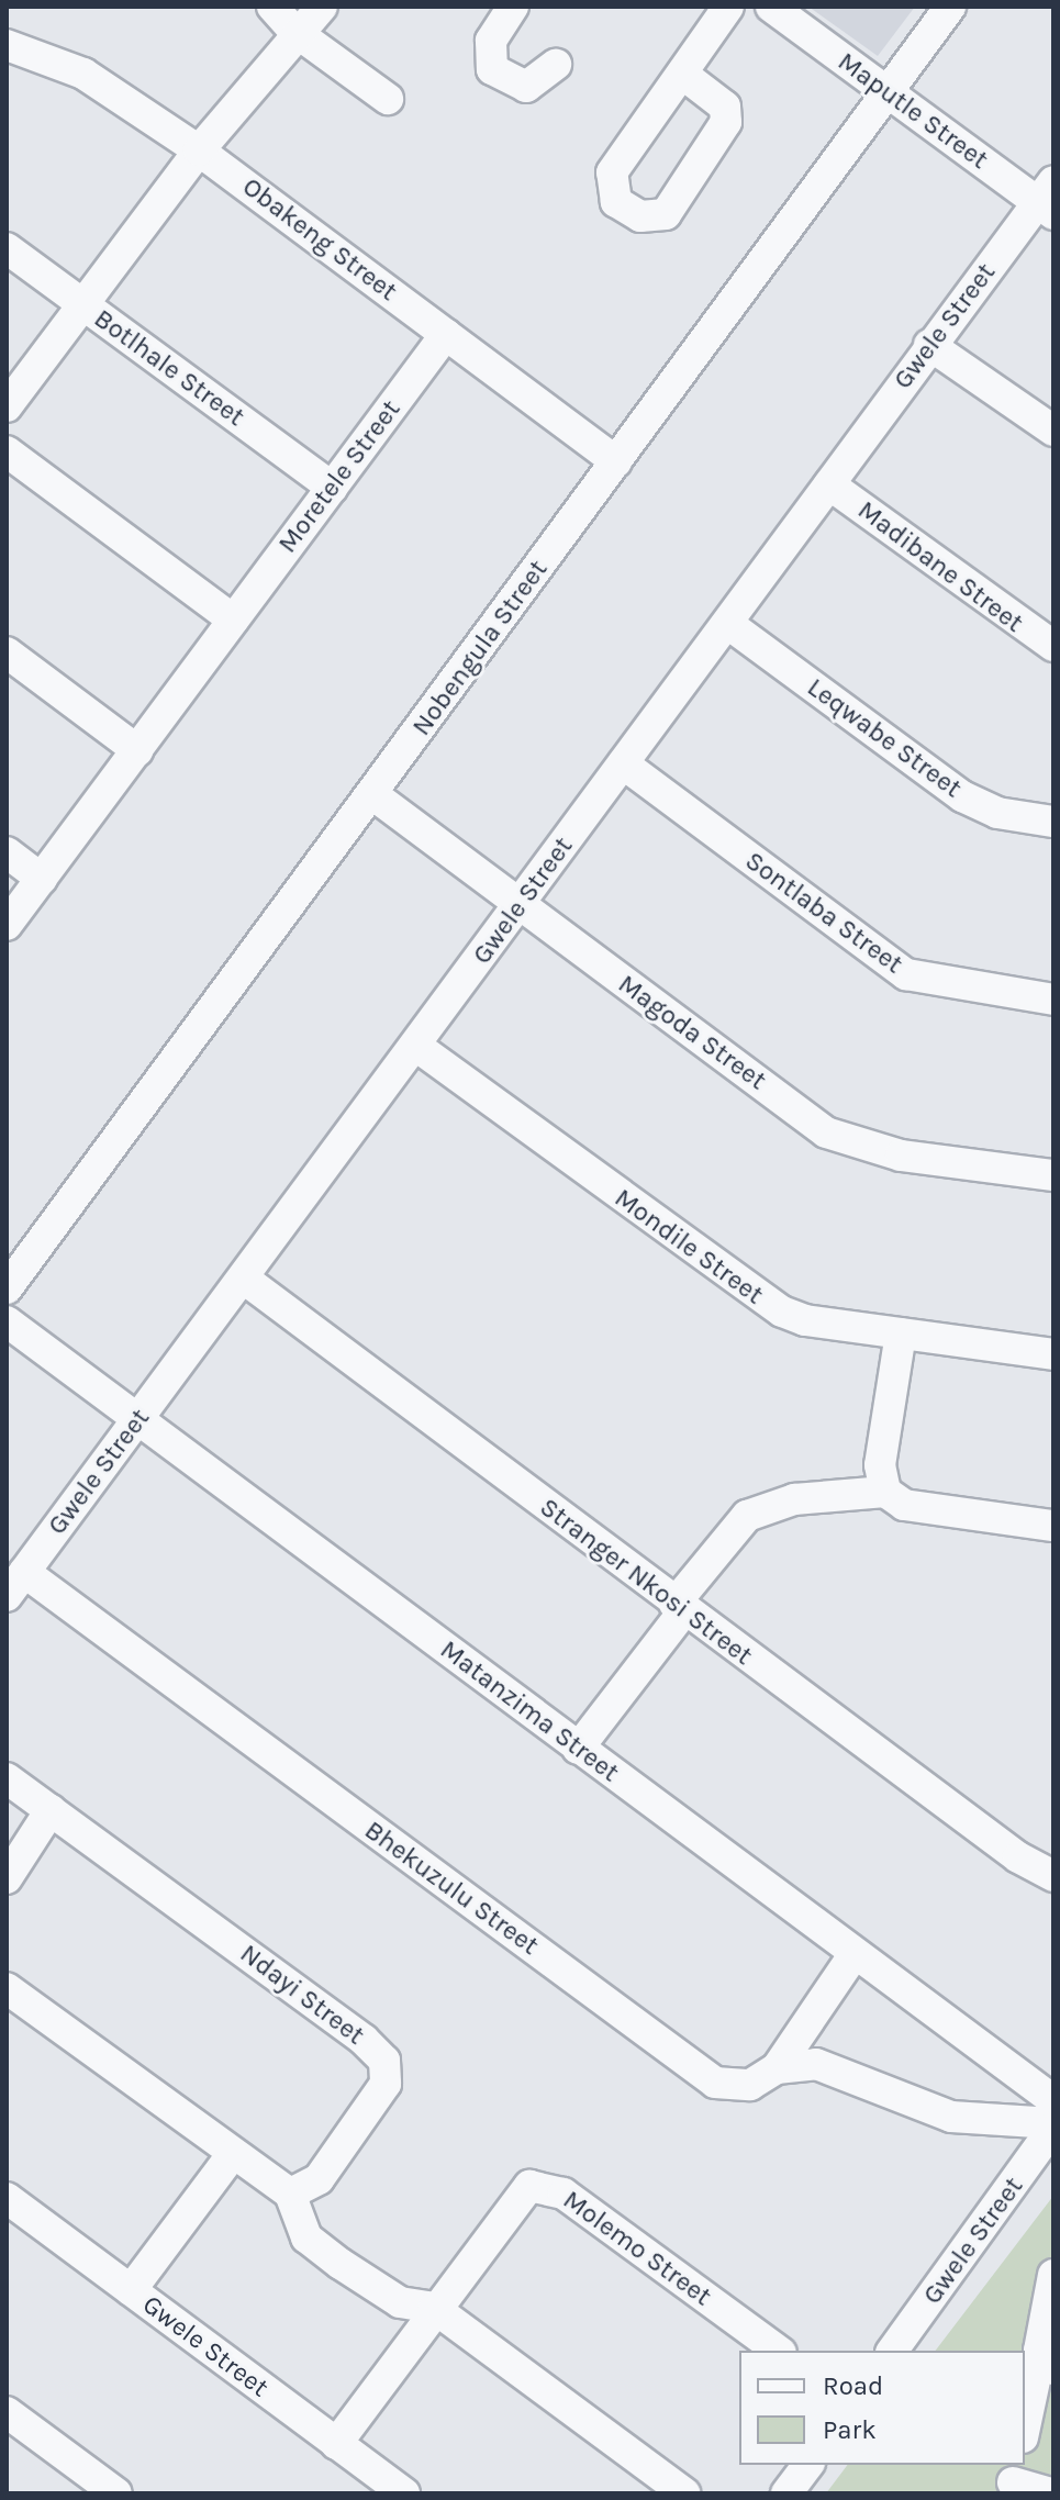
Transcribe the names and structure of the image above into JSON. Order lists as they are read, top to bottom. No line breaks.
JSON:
{"streets":{"street":["Maputle Street","Obakeng Street","Gwele Street","Botlhale Street","Moretele Street","Madibane Street","Nobengula Street","Leqwabe Street","Sontlaba Street","Magoda Street","Mondile Street","Stranger Nkosi Street","Matanzima Street","Bhekuzulu Street","Ndayi Street","Molemo Street"]},"crossings":[["Maputle Street","Gwele Street"],["Maputle Street","Nobengula Street"],["Obakeng Street","Moretele Street"],["Obakeng Street","Nobengula Street"],["Gwele Street","Madibane Street"],["Gwele Street","Leqwabe Street"],["Gwele Street","Sontlaba Street"],["Gwele Street","Magoda Street"],["Gwele Street","Mondile Street"],["Gwele Street","Stranger Nkosi Street"],["Gwele Street","Matanzima Street"],["Gwele Street","Bhekuzulu Street"],["Gwele Street","Molemo Street"],["Botlhale Street","Moretele Street"],["Nobengula Street","Magoda Street"]],"legend":["Road","Park"]}
